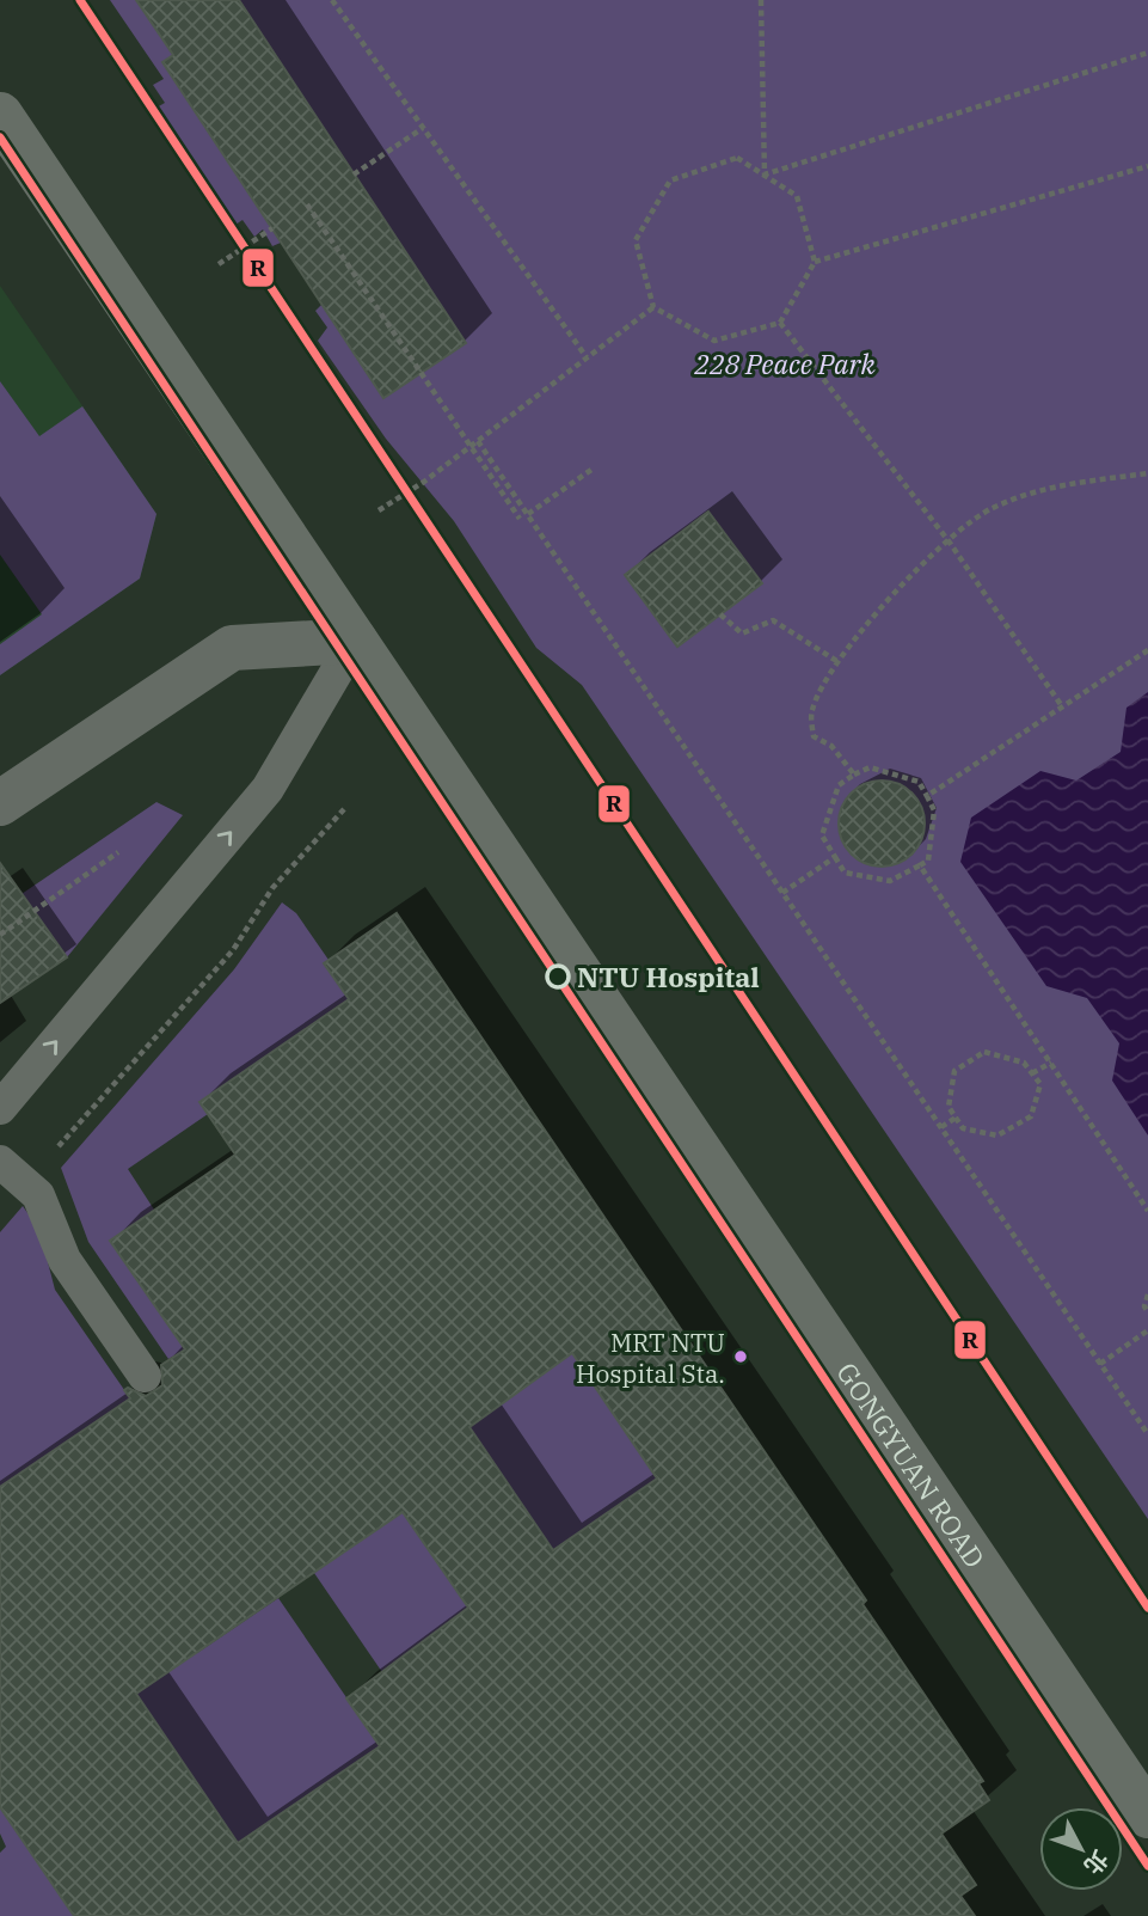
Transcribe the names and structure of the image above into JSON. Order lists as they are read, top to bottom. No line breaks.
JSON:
{"streets":{"street":["GONGYUAN ROAD"]},"parks":["228 Peace Park"],"places":["NTU Hospital","MRT NTU Hospital Sta."],"lines":["transit line R"],"north":"bottom right"}
